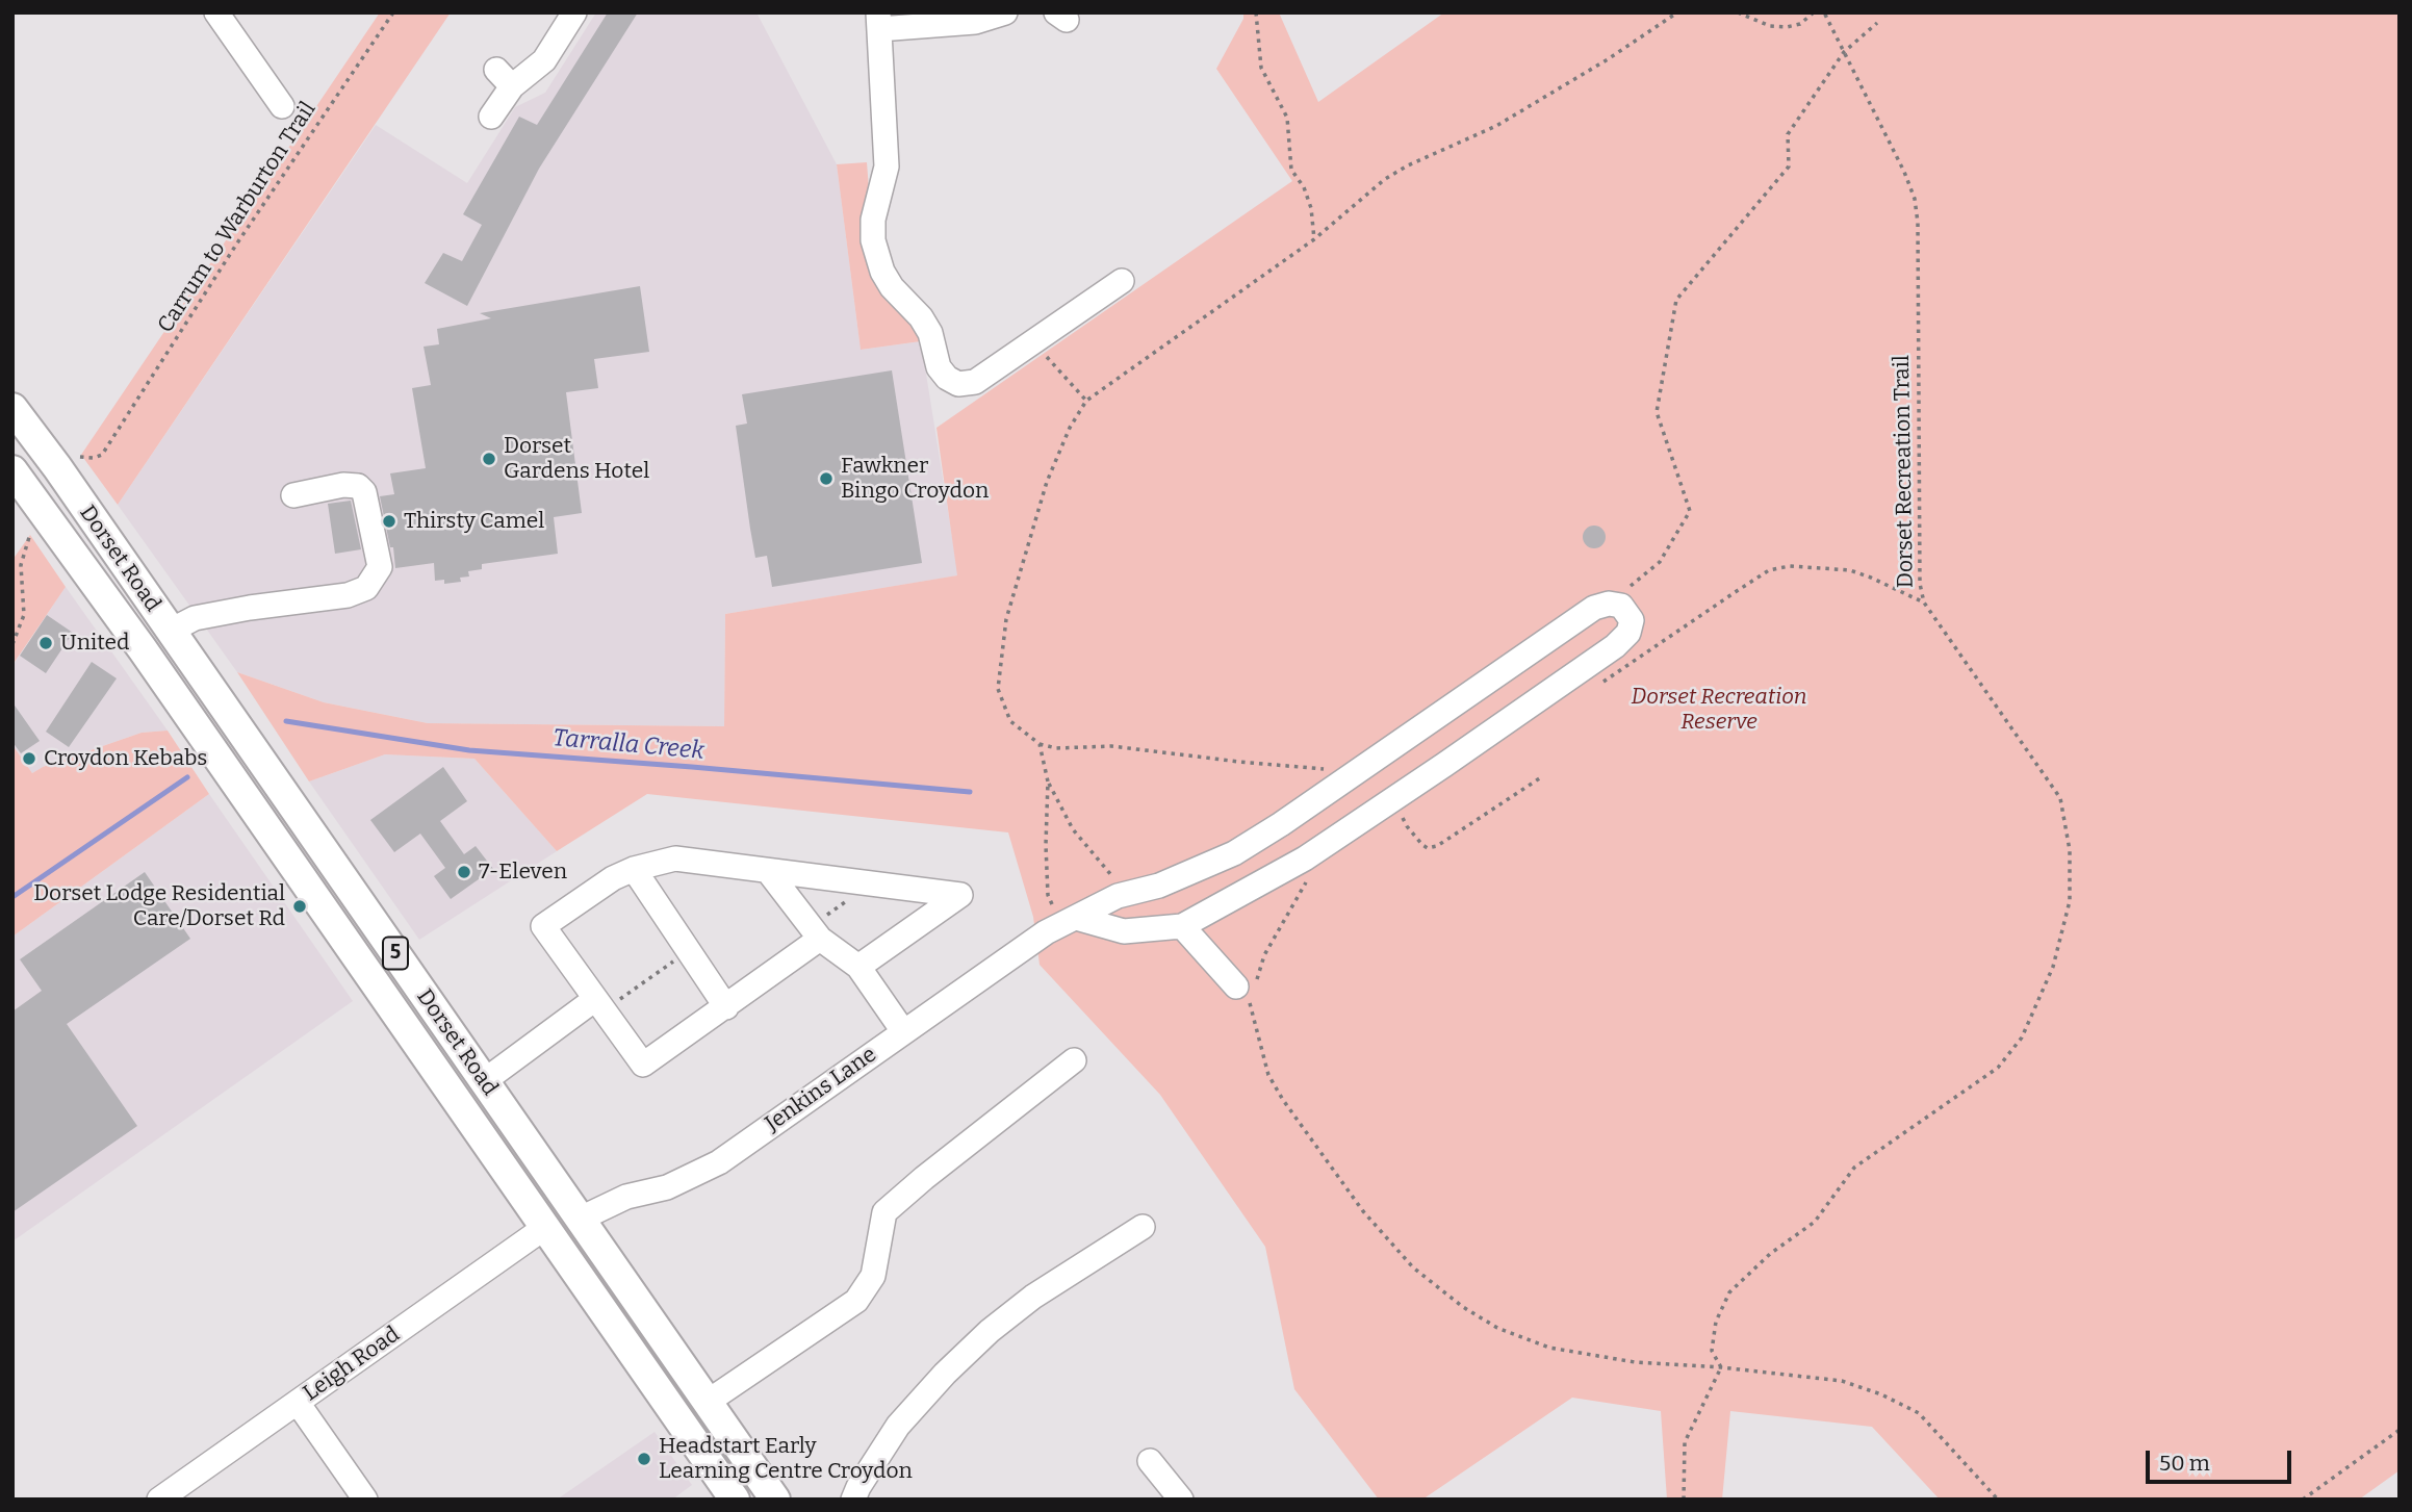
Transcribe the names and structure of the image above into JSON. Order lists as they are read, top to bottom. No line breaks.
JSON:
{"streets":{"main road":["Dorset Road","5"],"street":["Jenkins Lane","Leigh Road"],"path":["Carrum to Warburton Trail","Dorset Recreation Trail"]},"crossings":[["Dorset Road","Jenkins Lane"],["Dorset Road","Leigh Road"]],"water":["Tarralla Creek"],"parks":["Dorset Recreation Reserve"],"places":["Dorset Gardens Hotel","Fawkner Bingo Croydon","Thirsty Camel","United","Croydon Kebabs","7-Eleven","Dorset Lodge Residential Care/Dorset Rd","Headstart Early Learning Centre Croydon"],"scale_bar":"50 m"}
